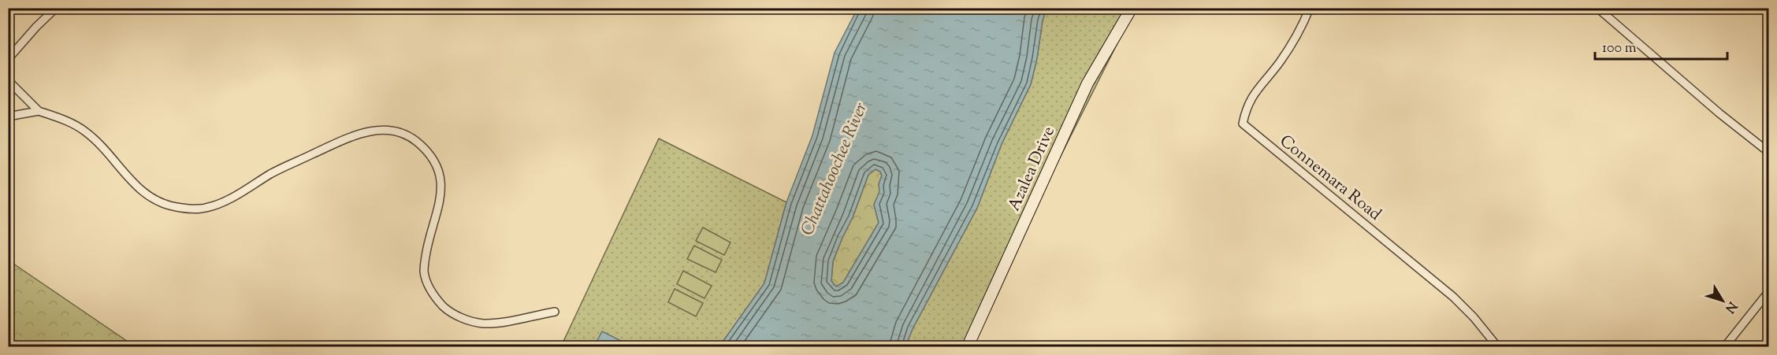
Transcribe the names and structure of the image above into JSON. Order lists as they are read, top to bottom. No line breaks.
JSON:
{"streets":{"street":["Azalea Drive","Connemara Road"]},"water":["Chattahoochee River"],"scale_bar":"100 m","north":"bottom right"}
